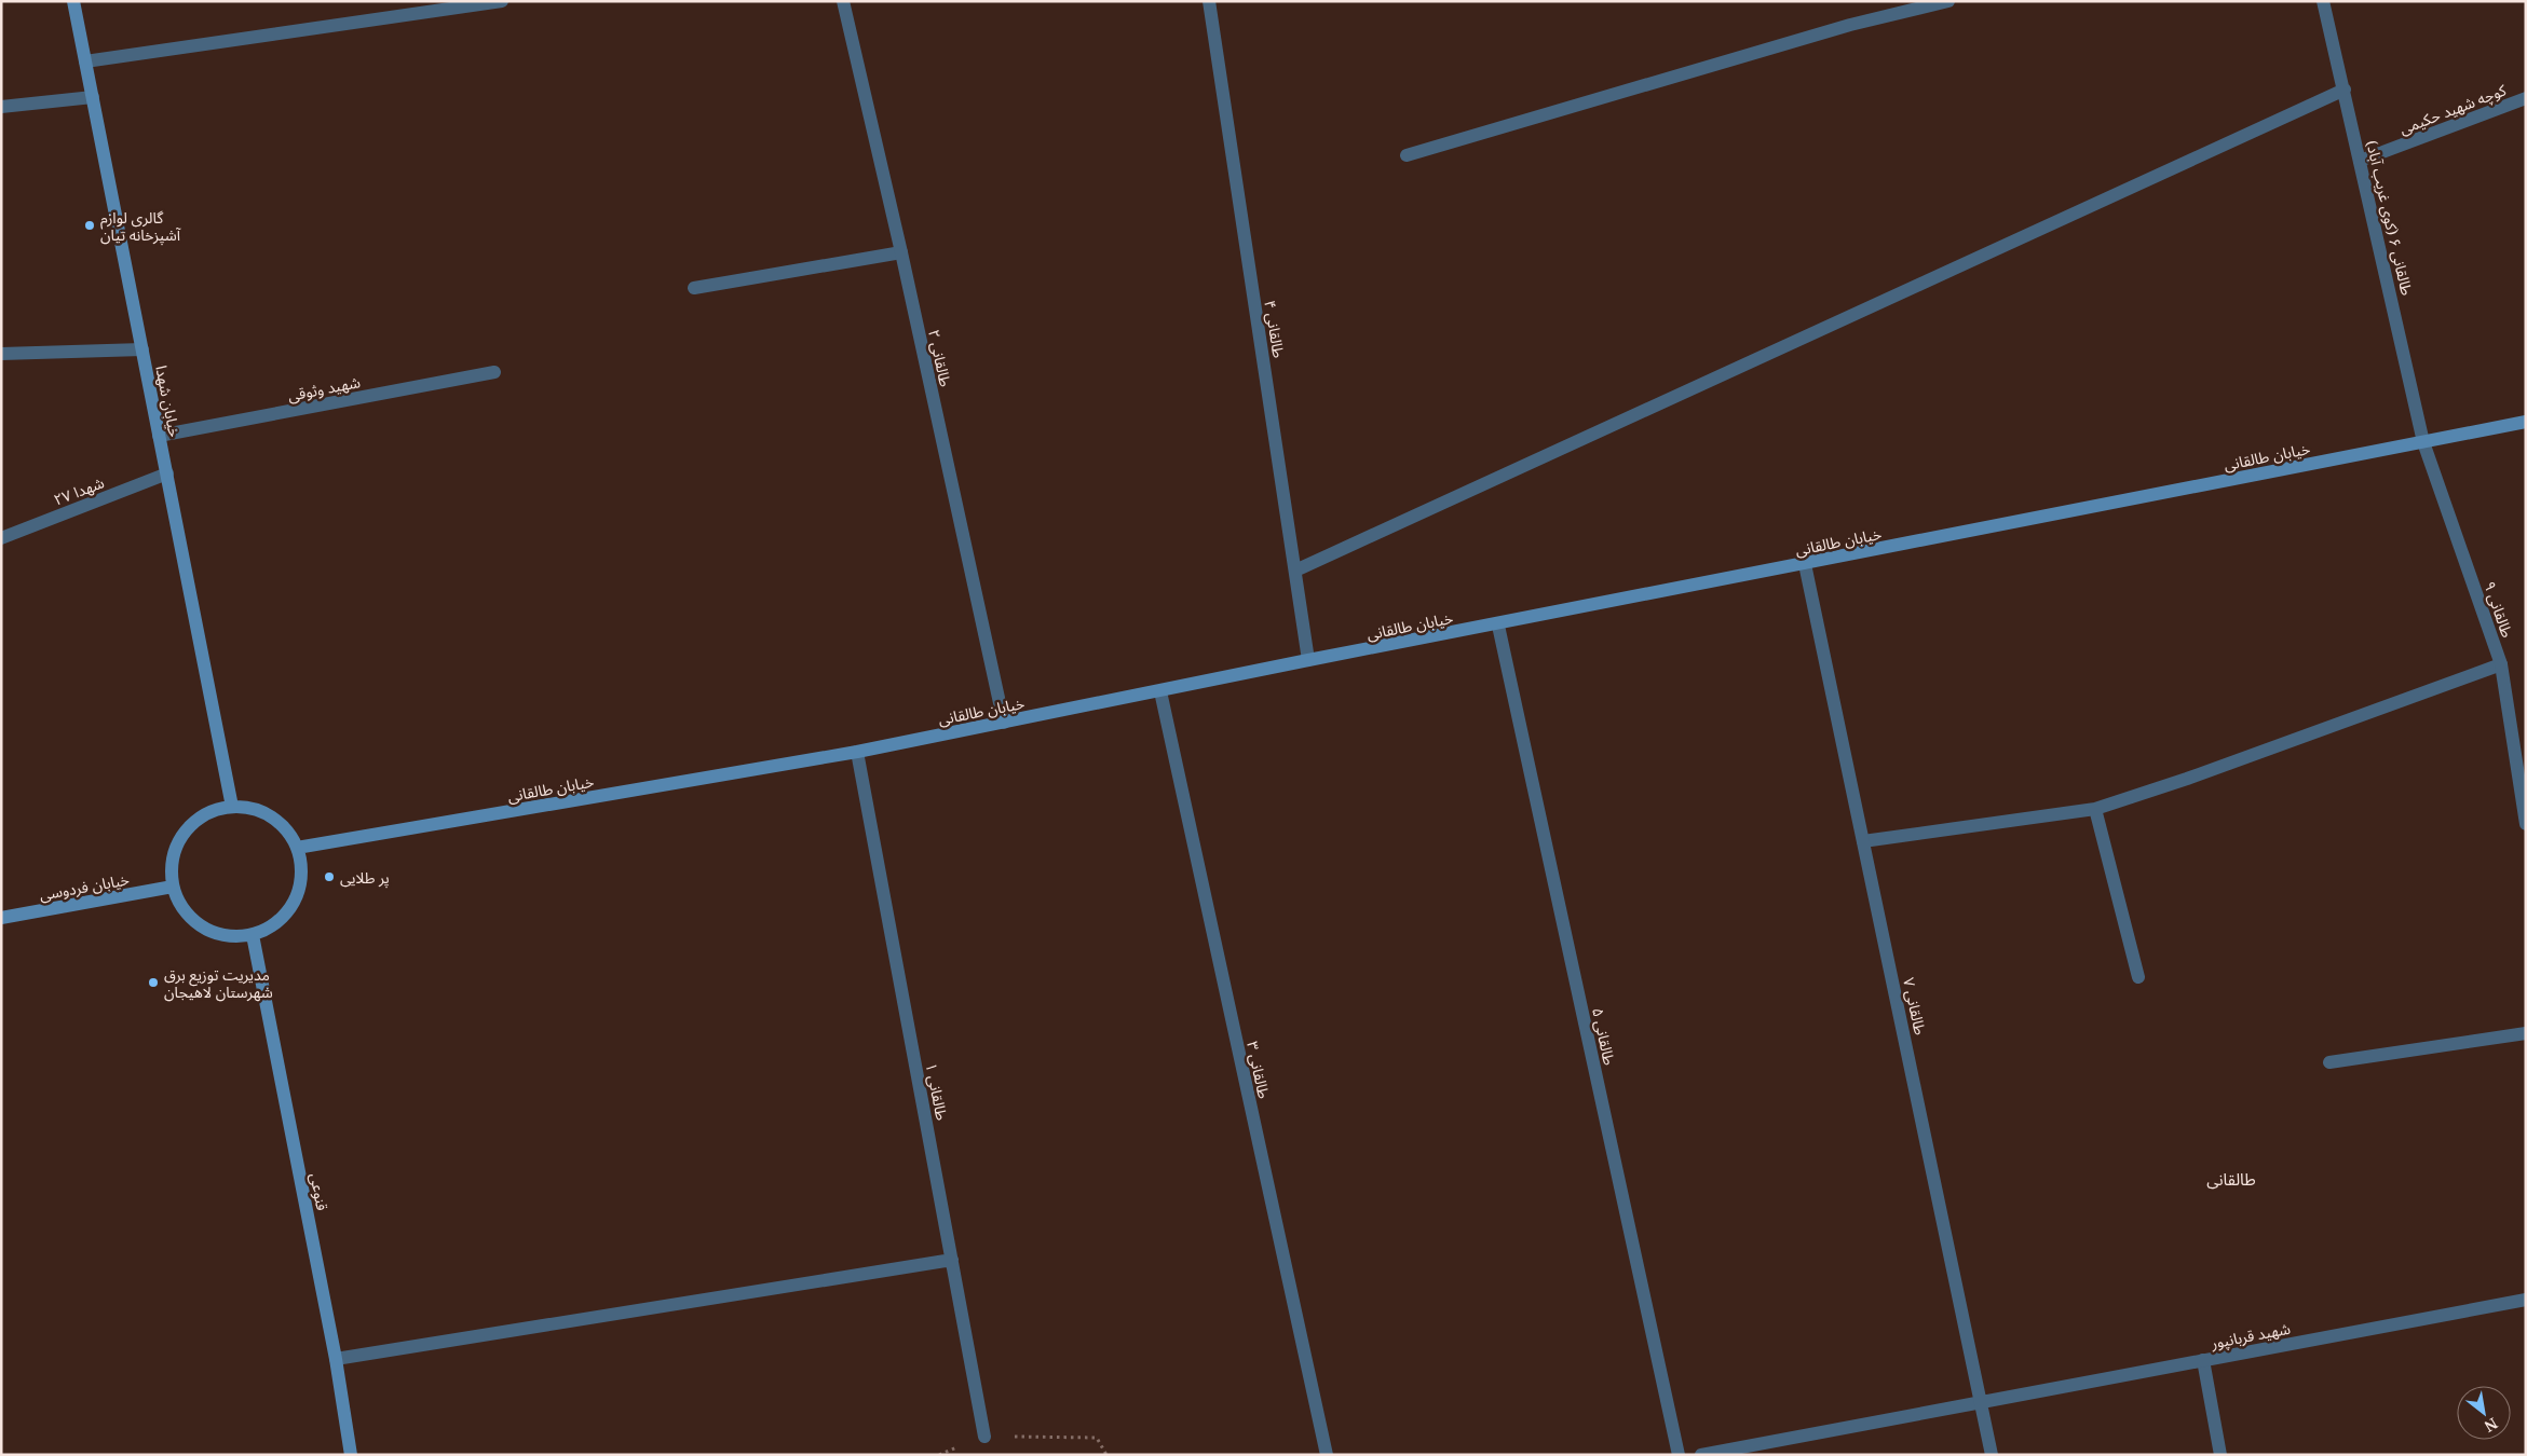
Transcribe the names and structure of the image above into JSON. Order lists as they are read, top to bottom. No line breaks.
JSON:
{"streets":{"main road":["خیابان شهدا","خیابان طالقانی","خیابان فردوسی","قنوعی"],"street":["کوچه شهید حکیمی","طالقانی ۶ (کوی غریب آباد)","طالقانی ۴","طالقانی ۲","شهید وثوقی","۲۷ شهدا","طالقانی ۹","طالقانی ۷","طالقانی ۵","طالقانی ۳","طالقانی ۱","شهید قربانپور"]},"crossings":[["کوچه شهید حکیمی","طالقانی ۶ (کوی غریب آباد)"],["طالقانی ۶ (کوی غریب آباد)","خیابان طالقانی"],["طالقانی ۶ (کوی غریب آباد)","طالقانی ۹"],["طالقانی ۴","خیابان طالقانی"],["طالقانی ۲","خیابان طالقانی"],["شهید وثوقی","خیابان شهدا"],["خیابان شهدا","خیابان طالقانی"],["خیابان شهدا","۲۷ شهدا"],["خیابان شهدا","خیابان فردوسی"],["خیابان شهدا","قنوعی"],["خیابان طالقانی","طالقانی ۹"],["خیابان طالقانی","خیابان فردوسی"],["خیابان طالقانی","طالقانی ۷"],["خیابان طالقانی","طالقانی ۵"],["خیابان طالقانی","طالقانی ۳"],["خیابان طالقانی","طالقانی ۱"],["خیابان طالقانی","قنوعی"],["خیابان فردوسی","قنوعی"],["طالقانی ۷","شهید قربانپور"]],"districts":["طالقانی"],"places":["گالری لوازم آشپزخانه تیان","پر طلایی","مدیریت توزیع برق شهرستان لاهیجان"],"north":"bottom right"}
